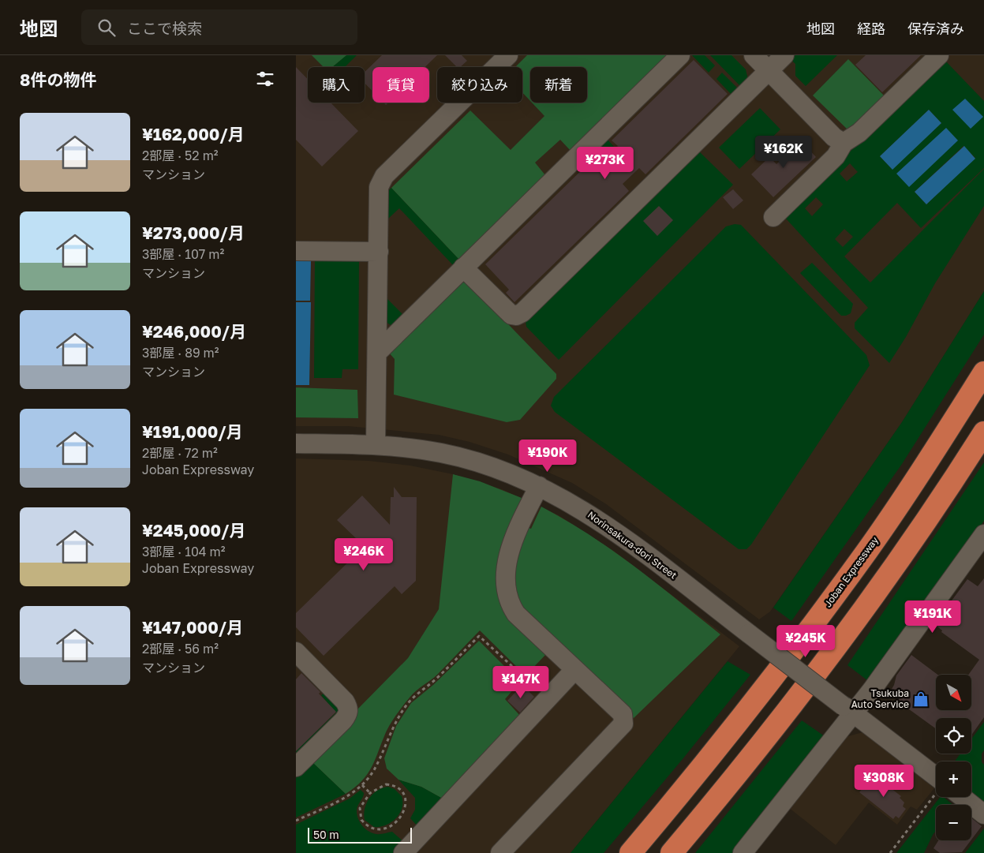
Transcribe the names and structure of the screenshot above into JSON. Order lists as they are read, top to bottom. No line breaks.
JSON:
{"streets":{"highway":["Joban Expressway"],"street":["Norinsakura-dori Street"]},"places":{"shop":["Tsukuba Auto Service"]},"scale_bar":"50 m","north":"bottom right","page":{"header":"地図","search":"ここで検索","nav":["地図","経路","保存済み"],"heading":"8件の物件","chip":["購入","賃貸","絞り込み","新着"],"list":[{"name":"¥162,000/月","note":"2部屋 · 52 m² · マンション"},{"name":"¥273,000/月","note":"3部屋 · 107 m² · マンション"},{"name":"¥246,000/月","note":"3部屋 · 89 m² · マンション"},{"name":"¥191,000/月","note":"2部屋 · 72 m² · Joban Expressway"},{"name":"¥245,000/月","note":"3部屋 · 104 m² · Joban Expressway"},{"name":"¥147,000/月","note":"2部屋 · 56 m² · マンション"}],"price":["¥162K","¥273K","¥190K","¥246K","¥191K","¥245K","¥147K","¥308K"],"map_buttons":["+","−"],"scale":"50 m"}}
